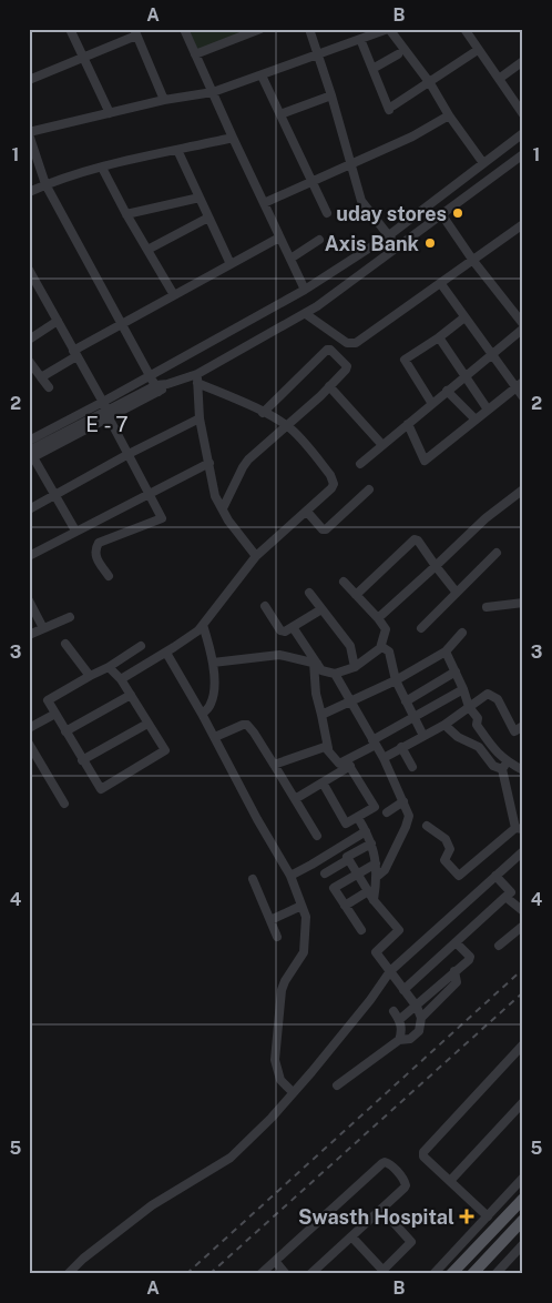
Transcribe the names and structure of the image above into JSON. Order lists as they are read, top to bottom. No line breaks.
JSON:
{"districts":["E - 7"],"places":{"other":["uday stores","Axis Bank"],"health":["Swasth Hospital"]},"grid":{"columns":["A","B"],"rows":["1","2","3","4","5"]}}
